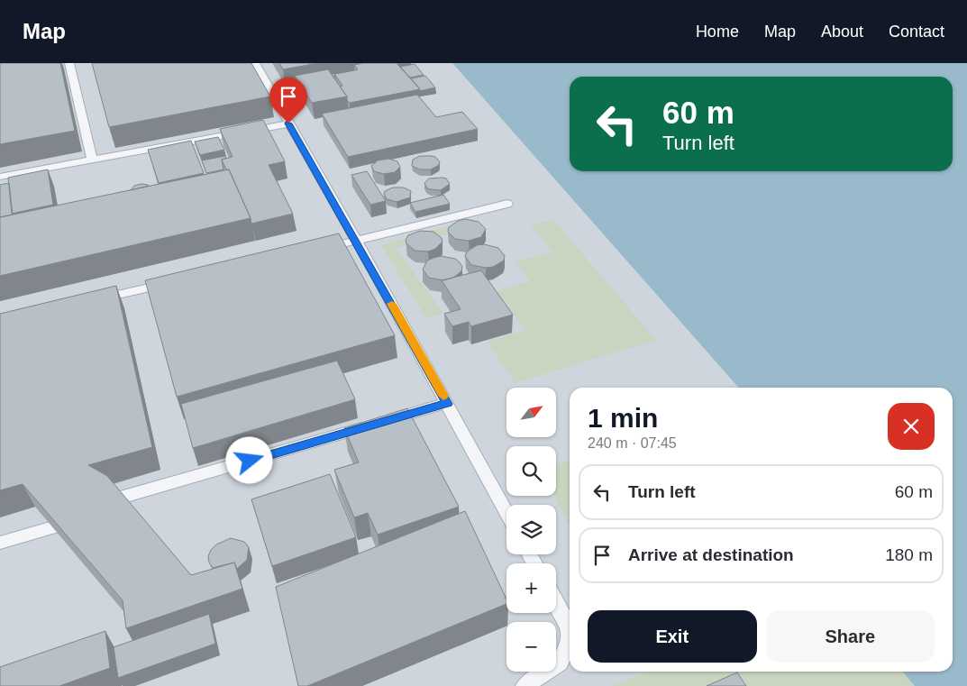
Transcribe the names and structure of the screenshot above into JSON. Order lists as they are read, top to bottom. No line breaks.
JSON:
{"north":"top right","page":{"header":"Map","nav":["Home","Map","About","Contact"],"turn":["60 m","Turn left"],"map_buttons":["+","−"],"heading":["1 min","240 m · 07:45"],"list":[{"name":"Turn left","value":"60 m"},{"name":"Arrive at destination","value":"180 m"}],"buttons":["Exit","Share"]}}
